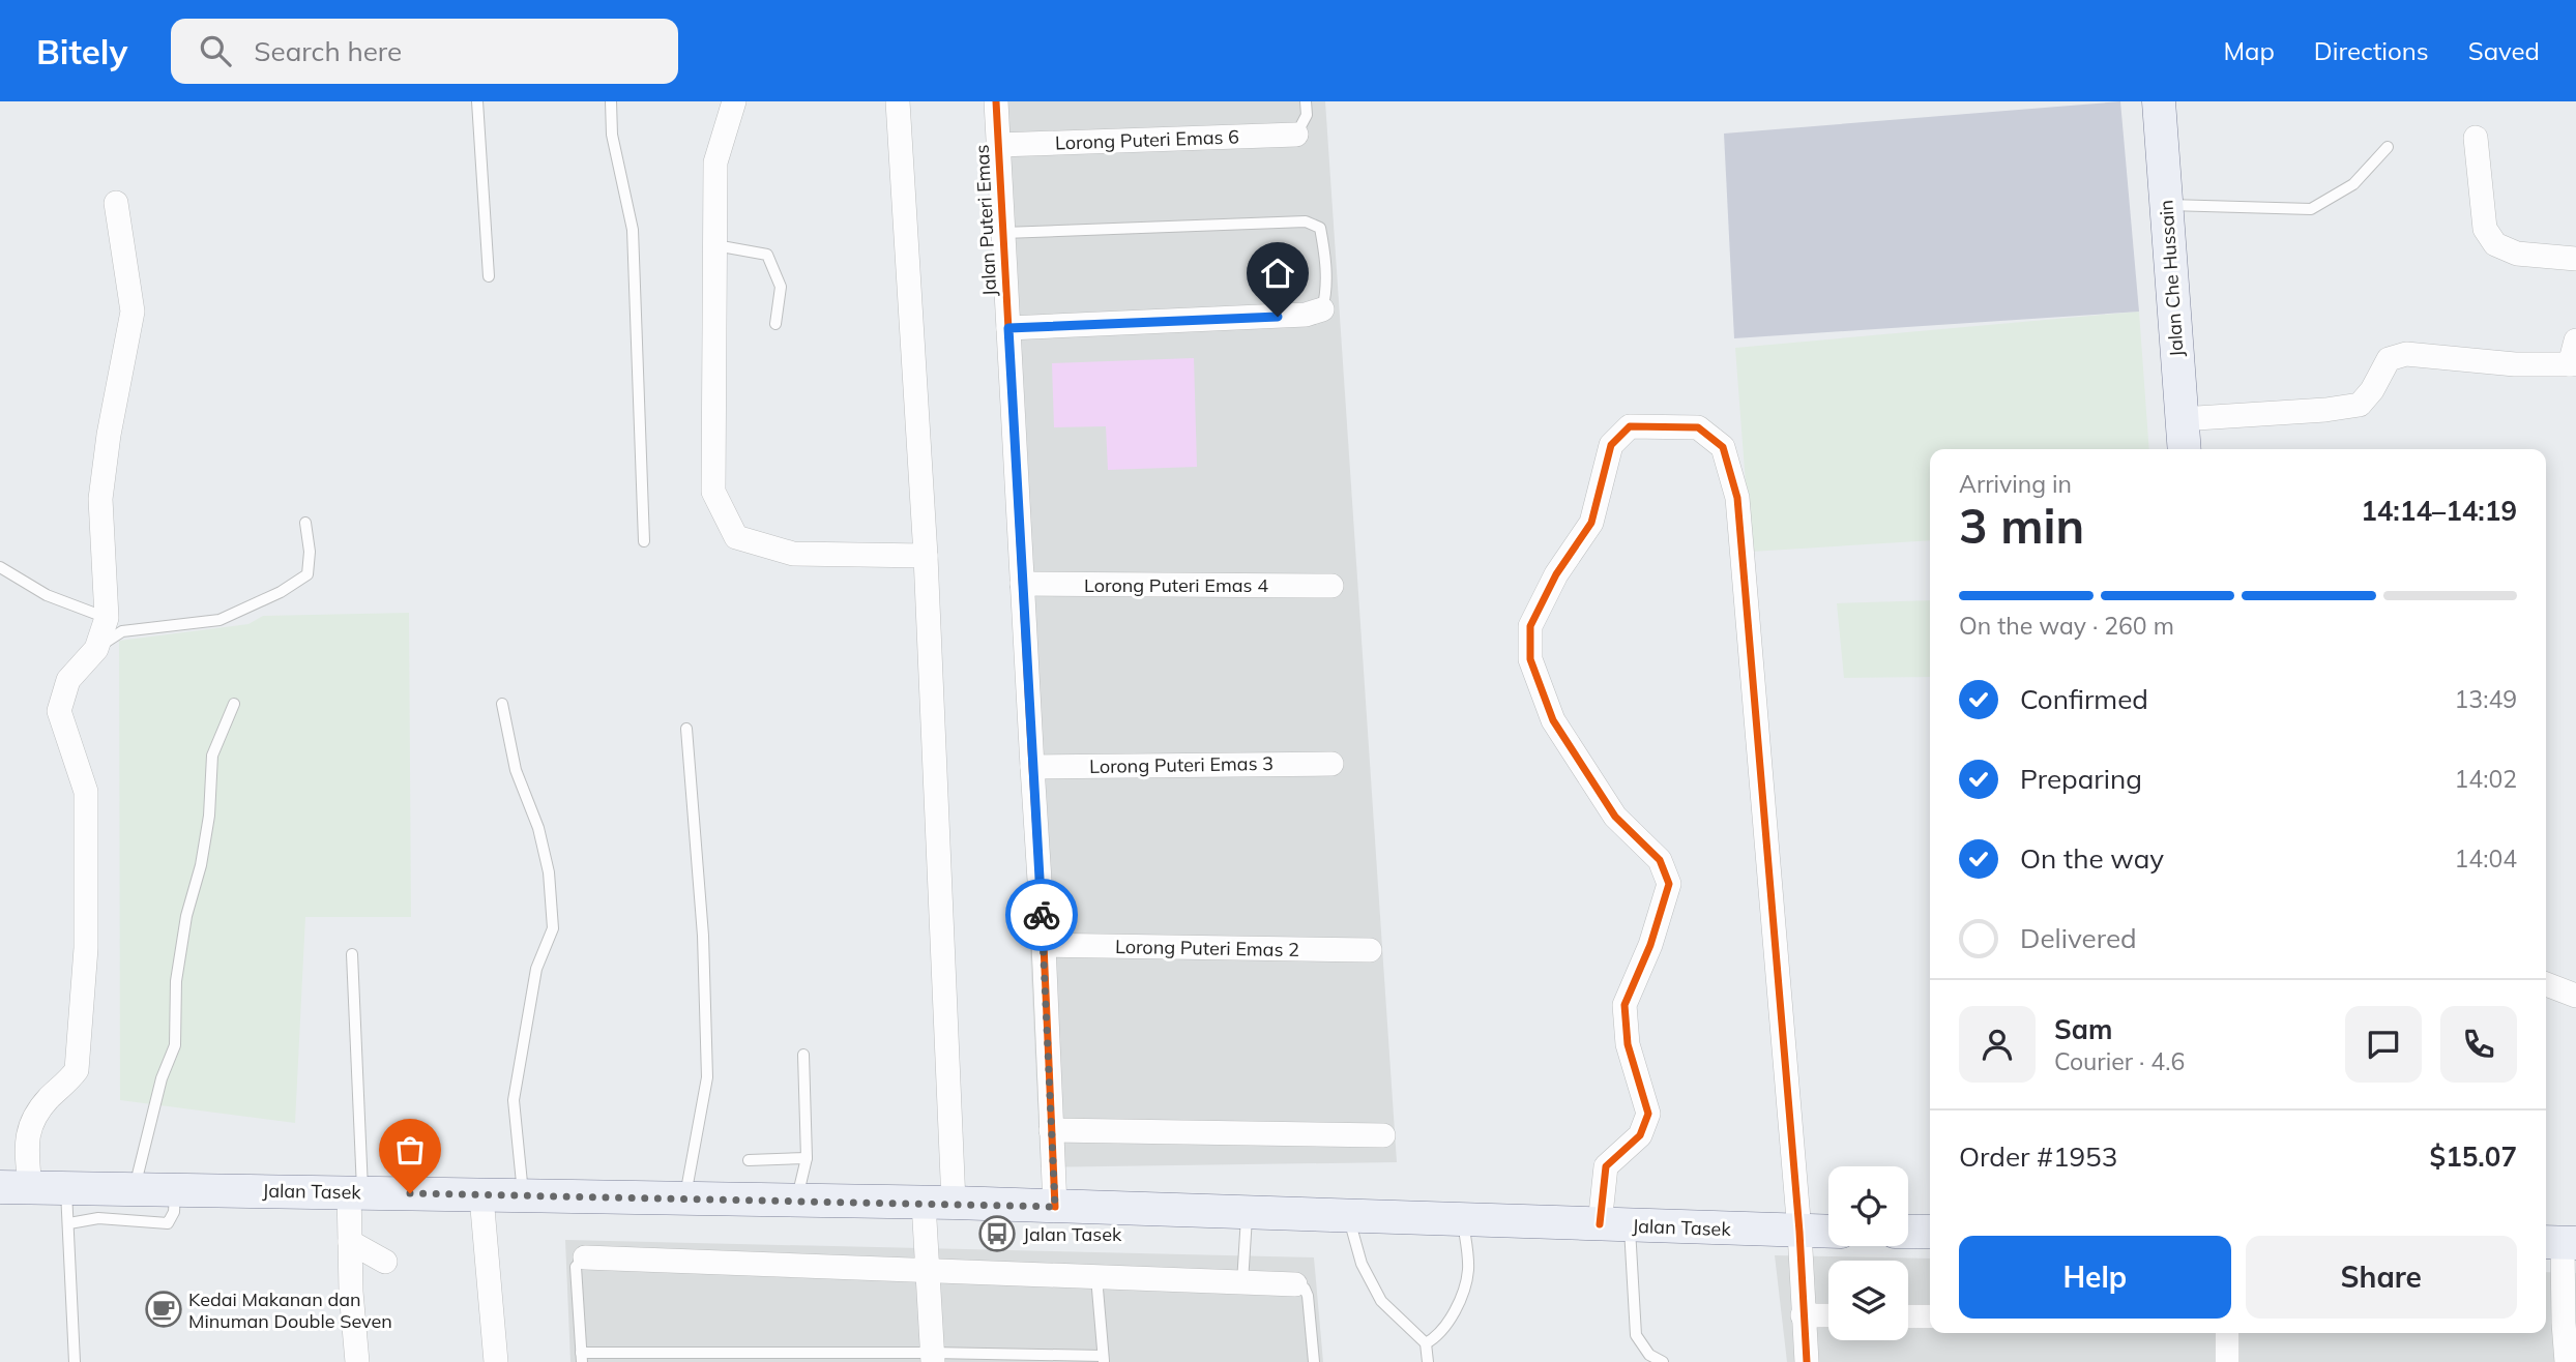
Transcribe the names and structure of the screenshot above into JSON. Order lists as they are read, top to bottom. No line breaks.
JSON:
{"streets":{"main road":["Jalan Che Hussain","Jalan Tasek"],"street":["Lorong Puteri Emas 6","Jalan Puteri Emas","Lorong Puteri Emas 4","Lorong Puteri Emas 3","Lorong Puteri Emas 2"]},"crossings":[["Lorong Puteri Emas 6","Jalan Puteri Emas"],["Jalan Puteri Emas","Lorong Puteri Emas 4"],["Jalan Puteri Emas","Lorong Puteri Emas 3"],["Jalan Puteri Emas","Lorong Puteri Emas 2"],["Jalan Puteri Emas","Jalan Tasek"]],"places":{"bus stop":["Jalan Tasek"],"cafe":["Kedai Makanan dan Minuman Double Seven"]},"page":{"header":"Bitely","search":"Search here","nav":["Map","Directions","Saved"],"heading":["3 min","Arriving in","14:14–14:19"],"panel":["Sam","Courier · 4.6","Order #1953","$15.07"],"bar":"On the way · 260 m","list":[["Confirmed","13:49"],["Preparing","14:02"],["On the way","14:04"],"Delivered"],"buttons":["Help","Share"]}}
